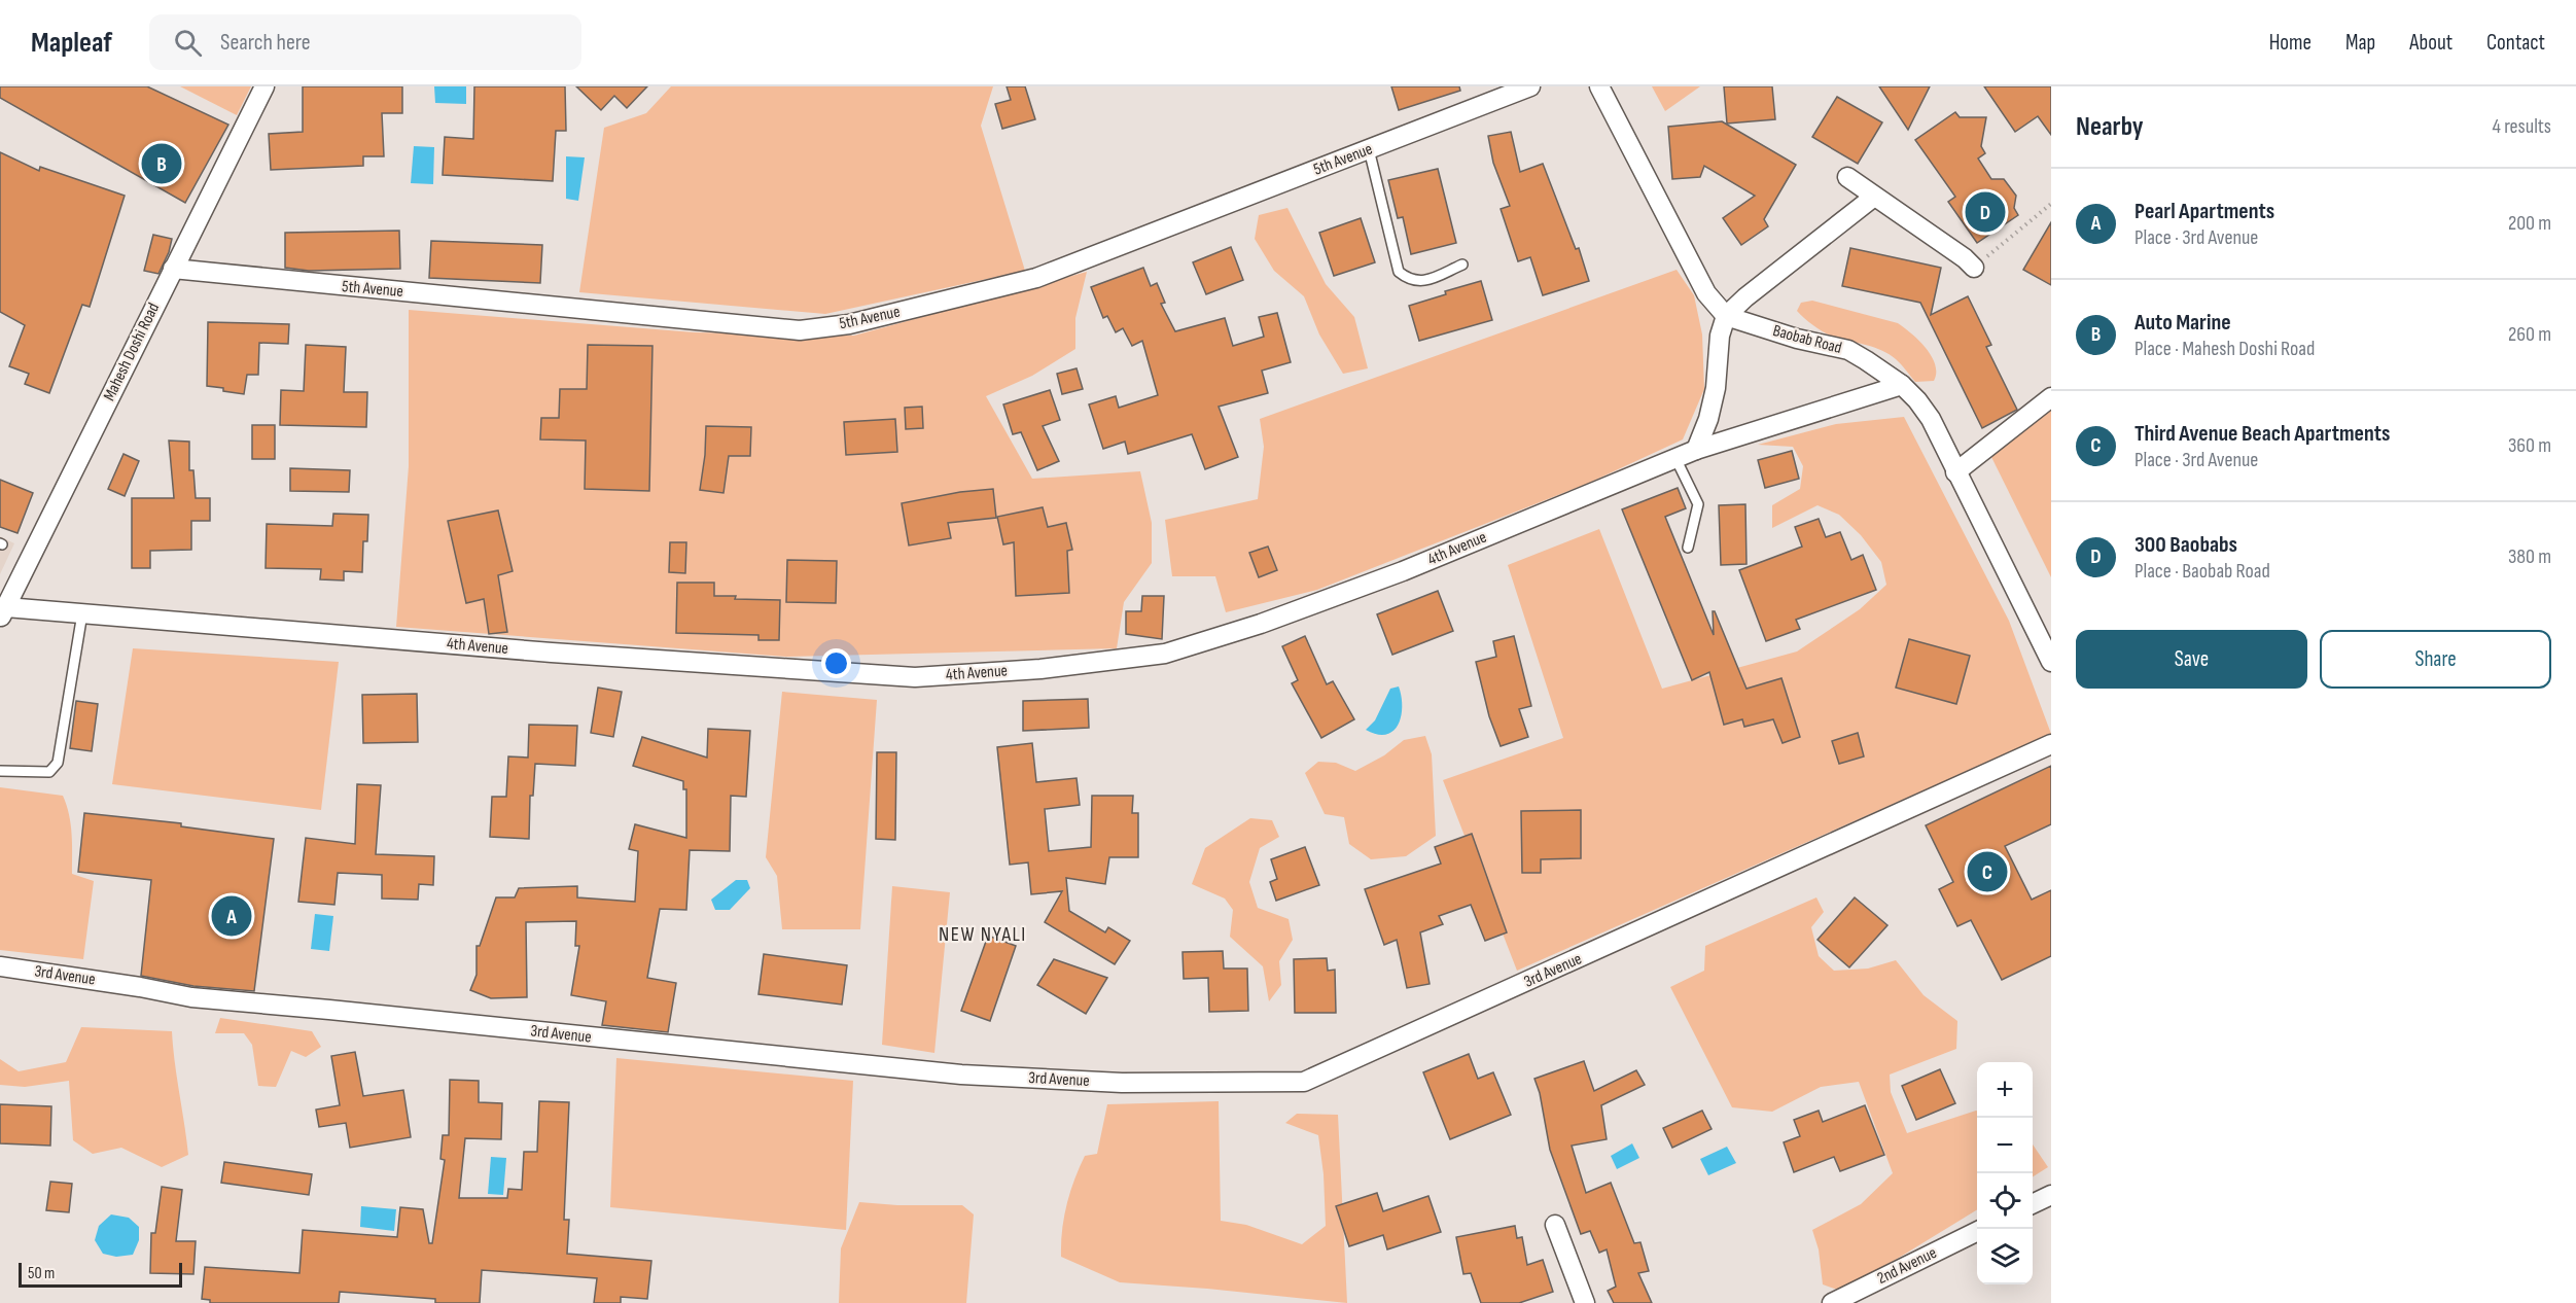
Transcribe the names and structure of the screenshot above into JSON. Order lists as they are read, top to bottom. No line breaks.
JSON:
{"streets":{"street":["5th Avenue","Baobab Road","Mahesh Doshi Road","4th Avenue","3rd Avenue","2nd Avenue"]},"crossings":[["5th Avenue","Mahesh Doshi Road"],["Baobab Road","4th Avenue"],["Mahesh Doshi Road","4th Avenue"]],"districts":["NEW NYALI"],"scale_bar":"50 m","page":{"header":"Mapleaf","search":"Search here","nav":["Home","Map","About","Contact"],"heading":["Nearby","4 results"],"pins":["B","D","C","A"],"list":[{"mark":"A","name":"Pearl Apartments","note":"Place · 3rd Avenue","value":"200 m"},{"mark":"B","name":"Auto Marine","note":"Place · Mahesh Doshi Road","value":"260 m"},{"mark":"C","name":"Third Avenue Beach Apartments","note":"Place · 3rd Avenue","value":"360 m"},{"mark":"D","name":"300 Baobabs","note":"Place · Baobab Road","value":"380 m"}],"buttons":["Save","Share"],"map_buttons":["+","−"],"scale":"50 m"}}
